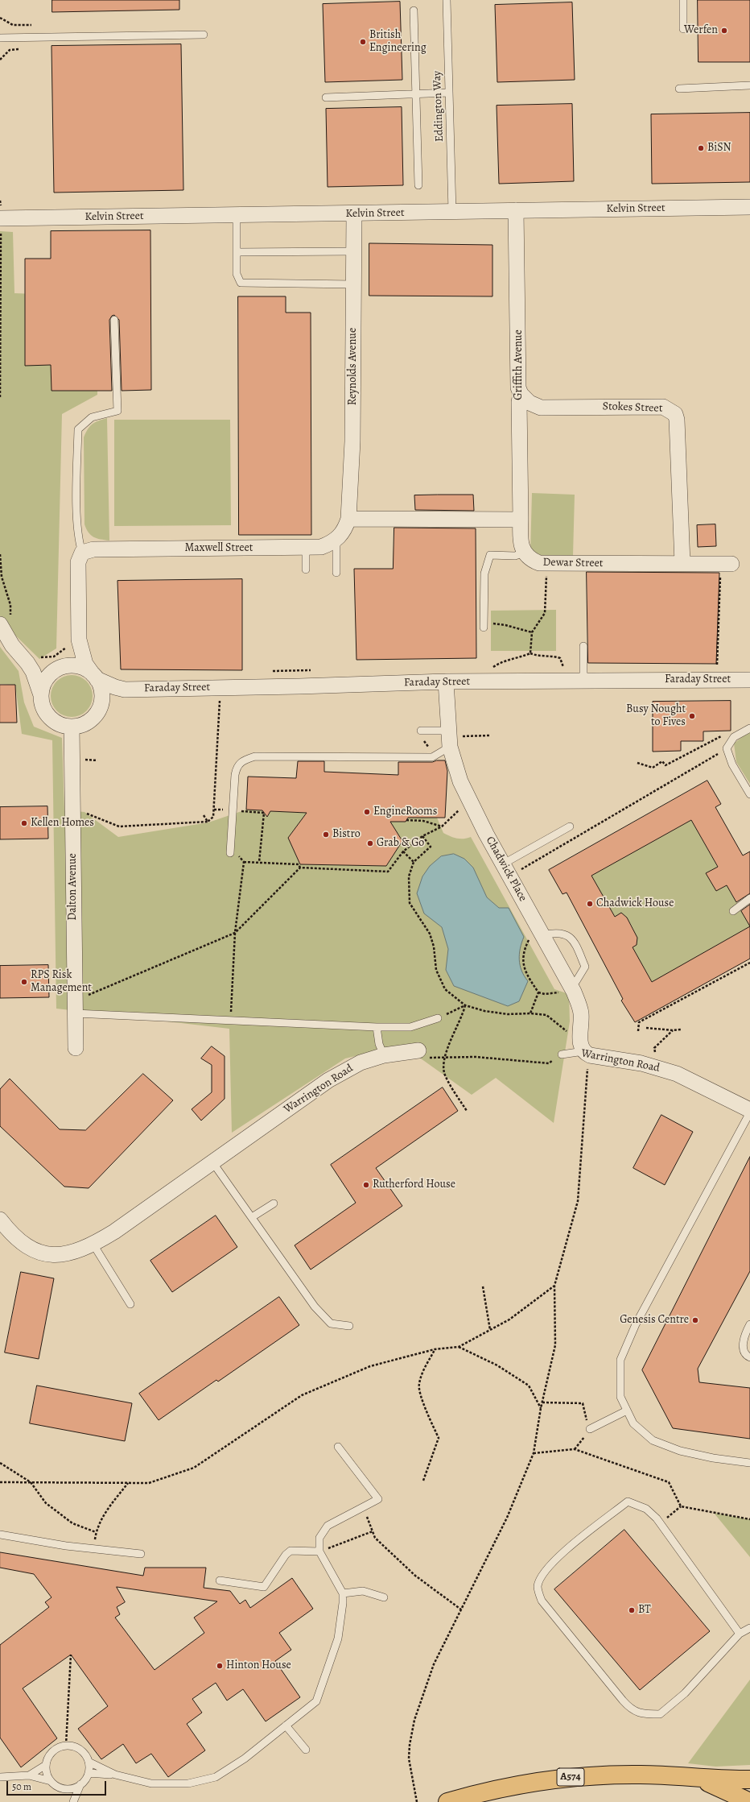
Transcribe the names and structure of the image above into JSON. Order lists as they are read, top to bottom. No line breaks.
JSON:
{"streets":{"main road":["A574"],"street":["Kelvin Street","Griffith Avenue","Reynolds Avenue","Stokes Street","Maxwell Street","Dewar Street","Faraday Street","Chadwick Place","Dalton Avenue","Warrington Road"],"lane":["Eddington Way"]},"crossings":[["Eddington Way","Kelvin Street"],["Kelvin Street","Griffith Avenue"],["Kelvin Street","Reynolds Avenue"],["Griffith Avenue","Stokes Street"],["Reynolds Avenue","Maxwell Street"],["Stokes Street","Dewar Street"],["Faraday Street","Chadwick Place"],["Faraday Street","Dalton Avenue"],["Chadwick Place","Warrington Road"]],"places":["Werfen","British Engineering","BiSN","Busy Nought to Fives","EngineRooms","Kellen Homes","Bistro","Grab & Go","Chadwick House","RPS Risk Management","Rutherford House","Genesis Centre","BT","Hinton House"],"scale_bar":"50 m"}
